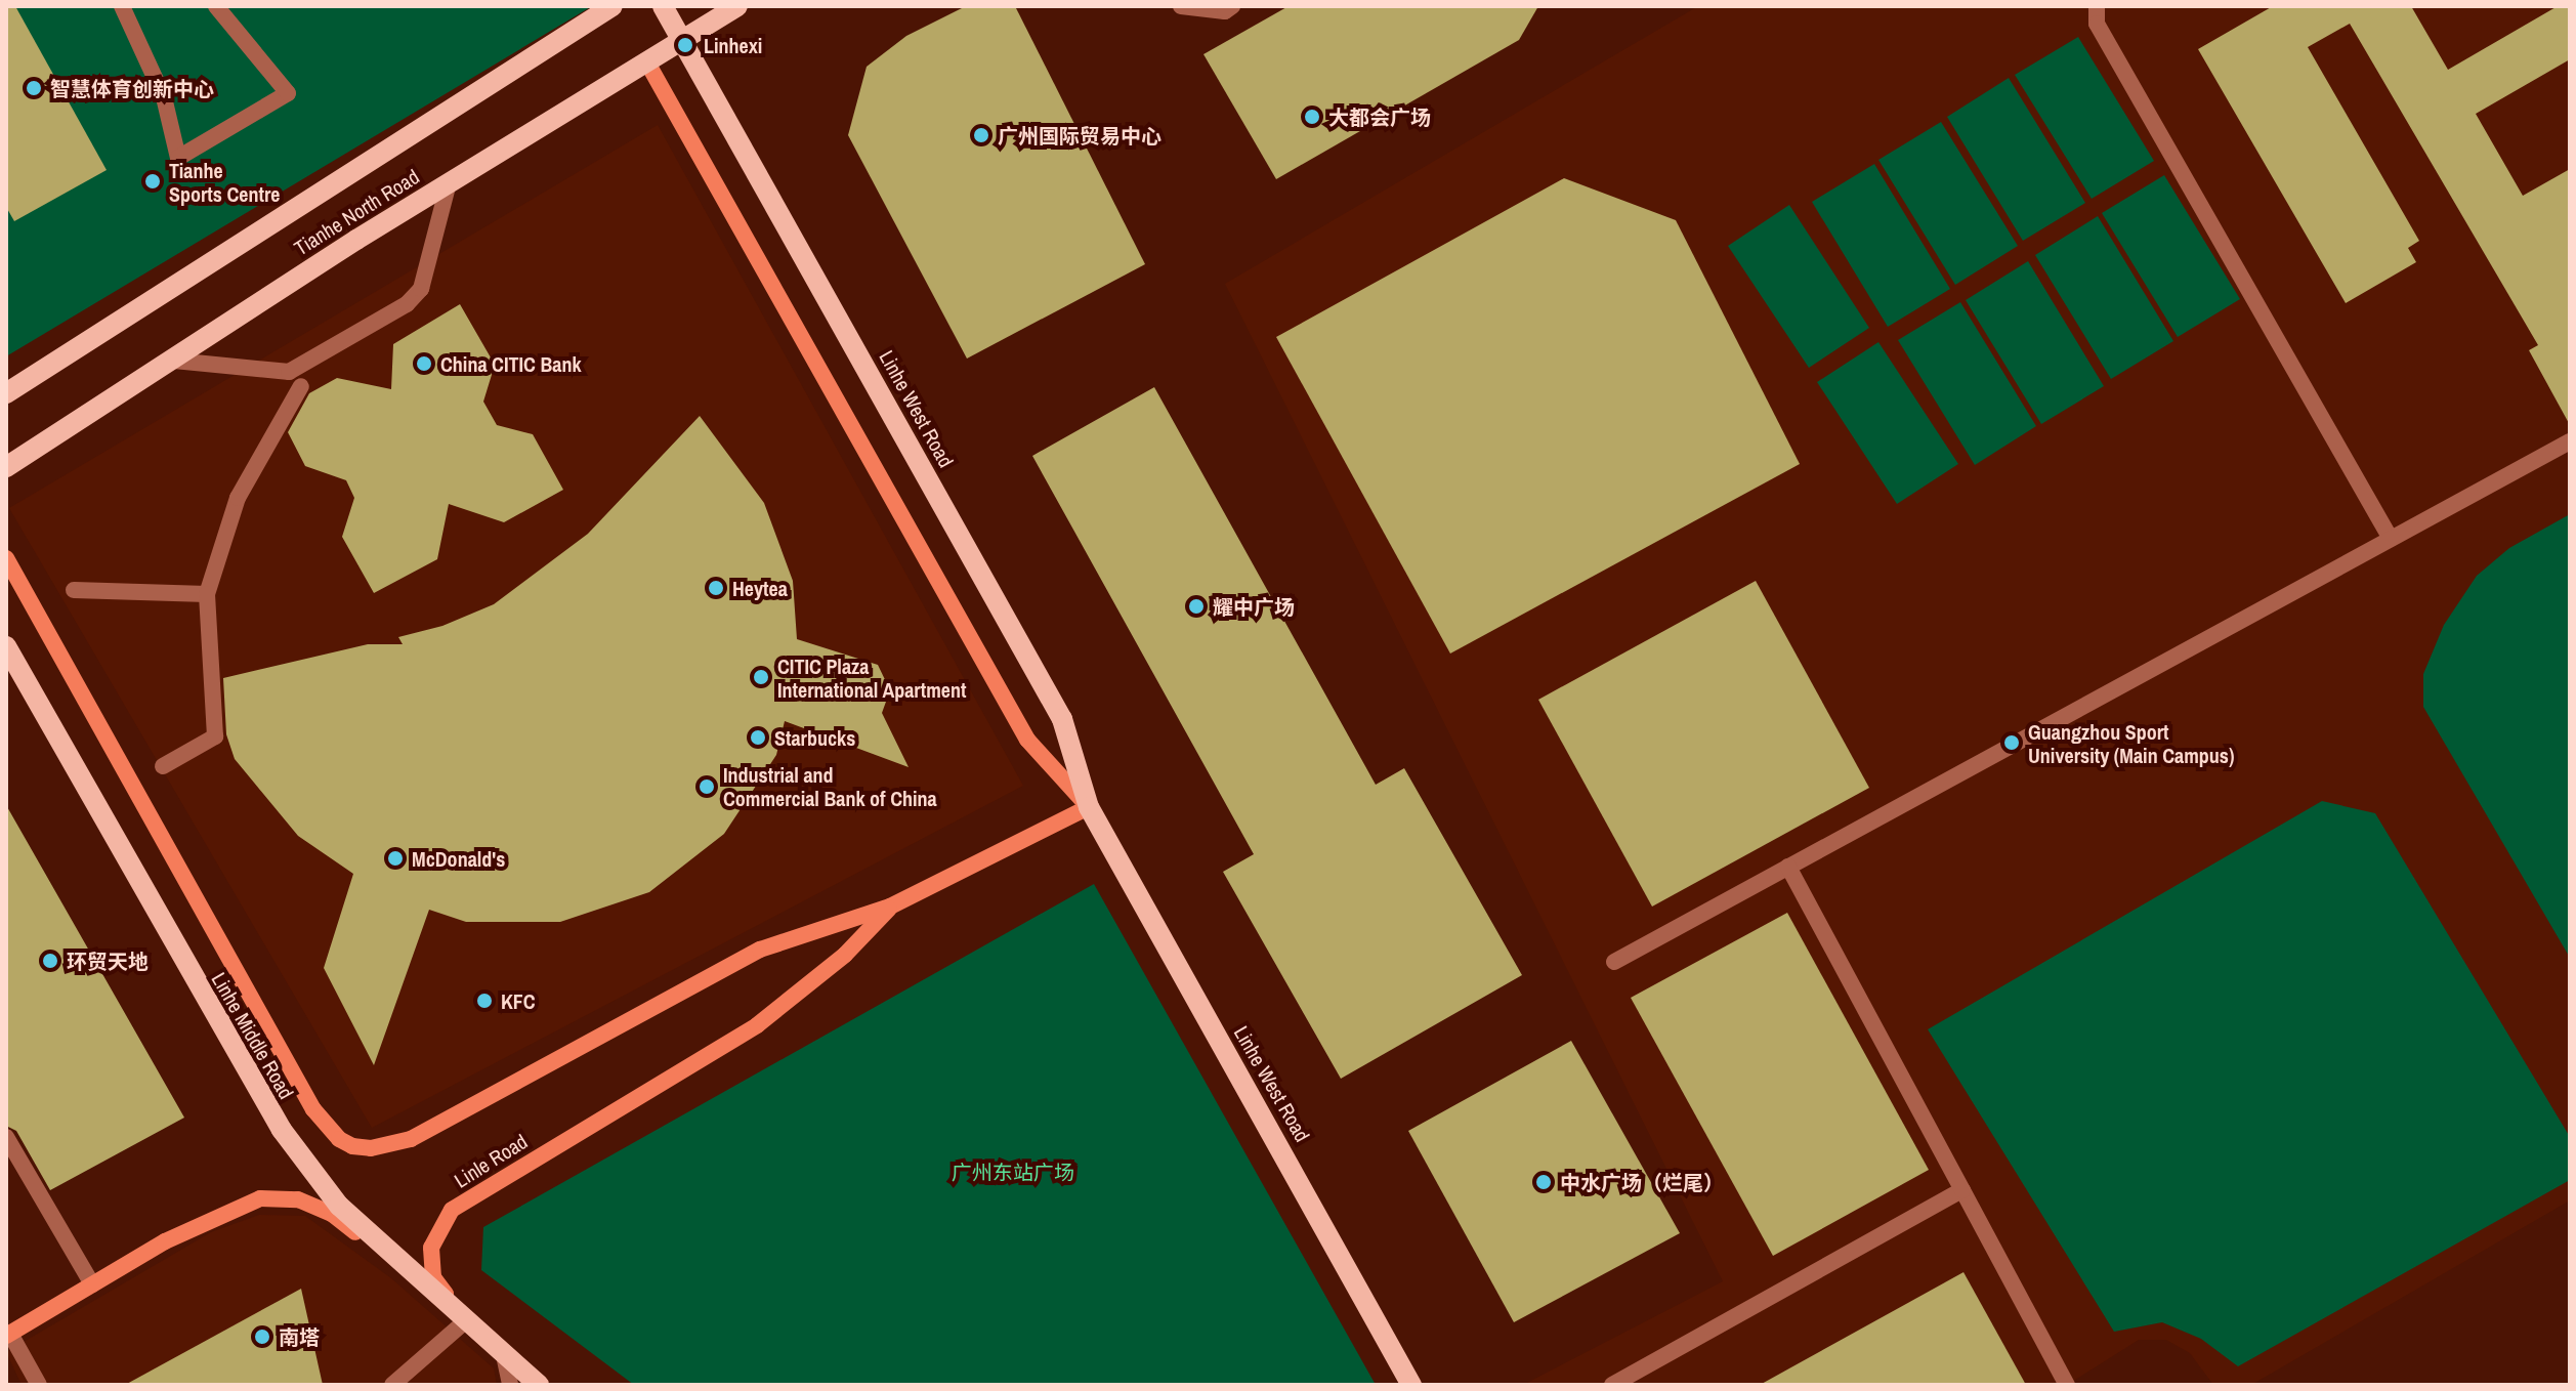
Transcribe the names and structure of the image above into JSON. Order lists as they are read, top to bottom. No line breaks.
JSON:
{"streets":{"main road":["Tianhe North Road","Linhe West Road","Linhe Middle Road"],"street":["Linle Road"]},"crossings":[["Tianhe North Road","Linhe West Road"],["Linhe West Road","Linle Road"],["Linhe Middle Road","Linle Road"]],"parks":["广州东站广场"],"places":["Linhexi","智慧体育创新中心","大都会广场","广州国际贸易中心","Tianhe Sports Centre","China CITIC Bank","Heytea","耀中广场","CITIC Plaza International Apartment","Starbucks","Guangzhou Sport University (Main Campus)","Industrial and Commercial Bank of China","McDonald's","环贸天地","KFC","中水广场（烂尾）","南塔"]}
